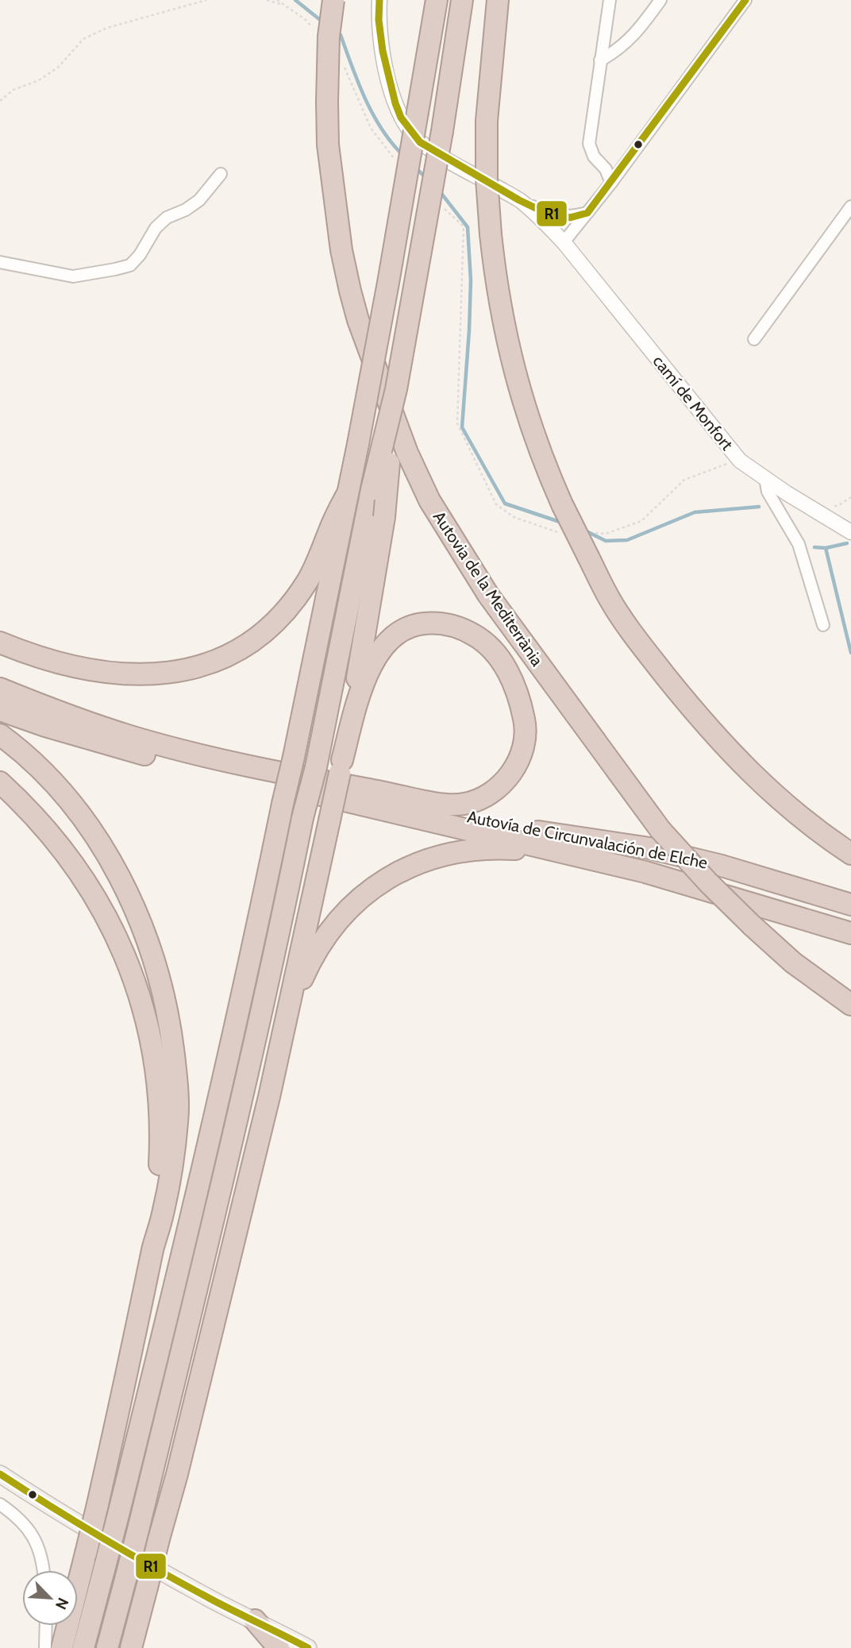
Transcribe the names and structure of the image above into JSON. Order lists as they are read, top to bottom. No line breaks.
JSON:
{"streets":{"highway":["Autovia de la Mediterrània","Autovía de Circunvalación de Elche"],"street":["camí de Monfort"]},"lines":["transit line R1"],"north":"bottom right"}
